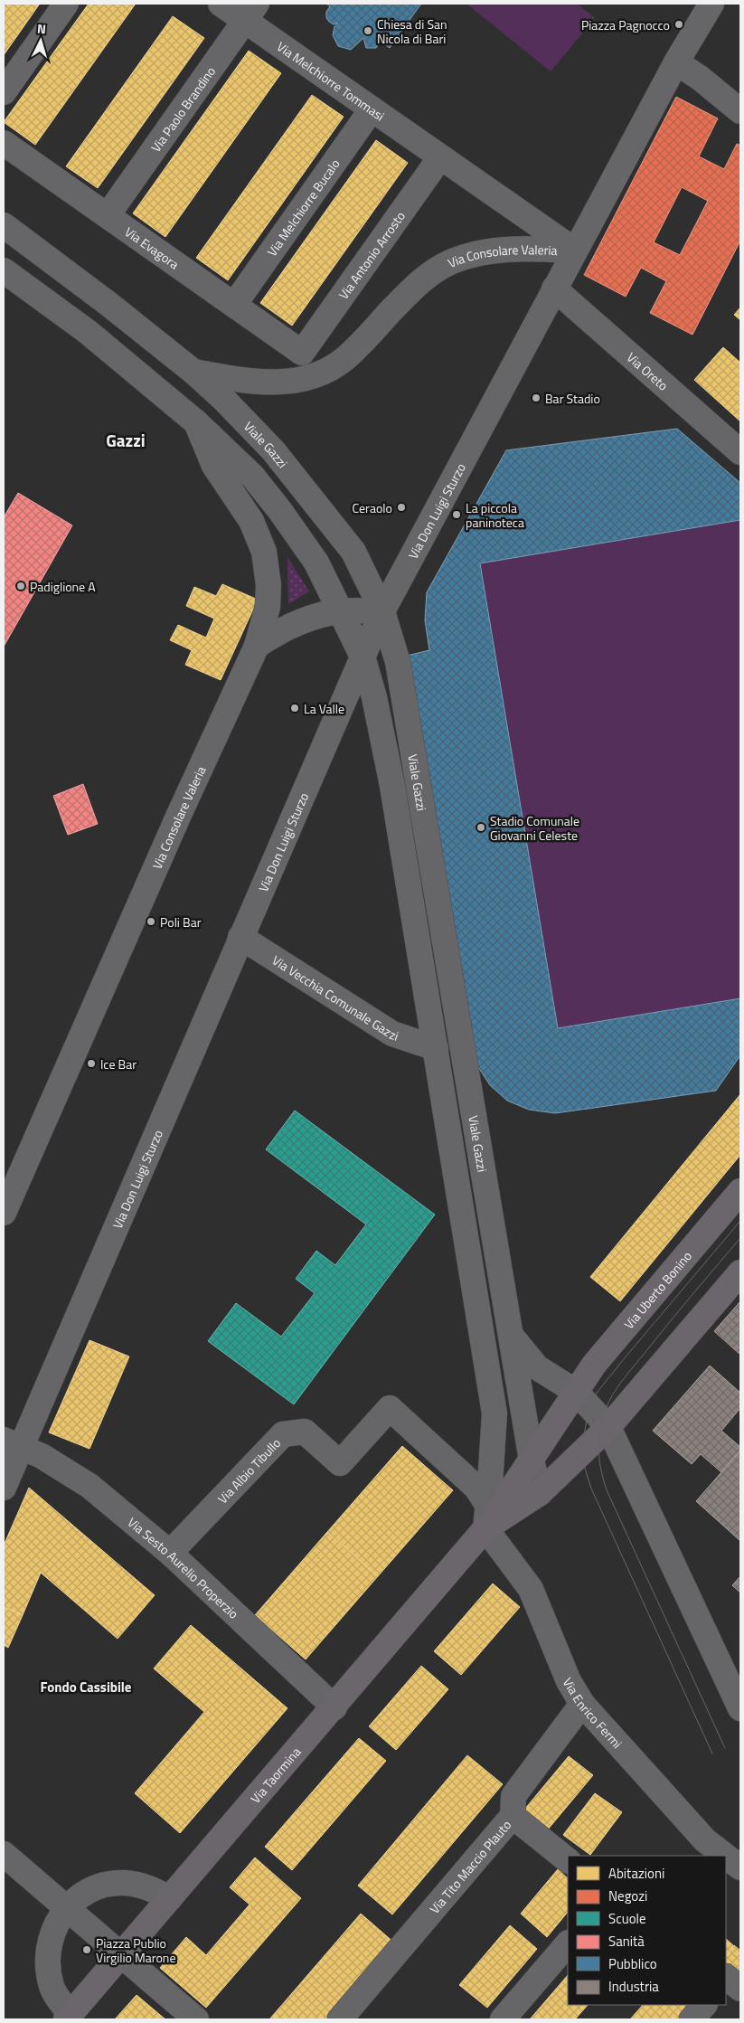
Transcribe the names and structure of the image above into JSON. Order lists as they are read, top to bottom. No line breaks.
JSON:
{"streets":{"main road":["Via Uberto Bonino","Via Taormina"],"street":["Via Melchiorre Tommasi","Via Paolo Brandino","Via Melchiorre Bucalo","Via Evagora","Via Antonio Arrosto","Via Consolare Valeria","Via Oreto","Viale Gazzi","Via Don Luigi Sturzo","Via Vecchia Comunale Gazzi","Via Albio Tibullo","Via Sesto Aurelio Properzio","Via Enrico Fermi","Via Tito Maccio Plauto"]},"crossings":[["Via Melchiorre Tommasi","Via Paolo Brandino"],["Via Melchiorre Tommasi","Via Melchiorre Bucalo"],["Via Melchiorre Tommasi","Via Antonio Arrosto"],["Via Melchiorre Tommasi","Via Consolare Valeria"],["Via Melchiorre Tommasi","Via Don Luigi Sturzo"],["Via Paolo Brandino","Via Evagora"],["Via Melchiorre Bucalo","Via Evagora"],["Via Evagora","Via Antonio Arrosto"],["Via Consolare Valeria","Viale Gazzi"],["Via Consolare Valeria","Via Don Luigi Sturzo"],["Via Oreto","Via Don Luigi Sturzo"],["Viale Gazzi","Via Don Luigi Sturzo"],["Viale Gazzi","Via Uberto Bonino"],["Via Don Luigi Sturzo","Via Vecchia Comunale Gazzi"],["Via Don Luigi Sturzo","Via Sesto Aurelio Properzio"],["Via Uberto Bonino","Via Albio Tibullo"],["Via Uberto Bonino","Via Enrico Fermi"],["Via Uberto Bonino","Via Taormina"],["Via Albio Tibullo","Via Sesto Aurelio Properzio"],["Via Albio Tibullo","Via Enrico Fermi"],["Via Albio Tibullo","Via Taormina"],["Via Sesto Aurelio Properzio","Via Taormina"],["Via Enrico Fermi","Via Taormina"],["Via Enrico Fermi","Via Tito Maccio Plauto"]],"districts":["Gazzi","Fondo Cassibile"],"places":["Piazza Pagnocco","Chiesa di San Nicola di Bari","Bar Stadio","Ceraolo","La piccola paninoteca","Padiglione A","La Valle","Stadio Comunale Giovanni Celeste","Poli Bar","Ice Bar","Piazza Publio Virgilio Marone"],"legend":["Abitazioni","Negozi","Scuole","Sanità","Pubblico","Industria"],"north":"top"}
